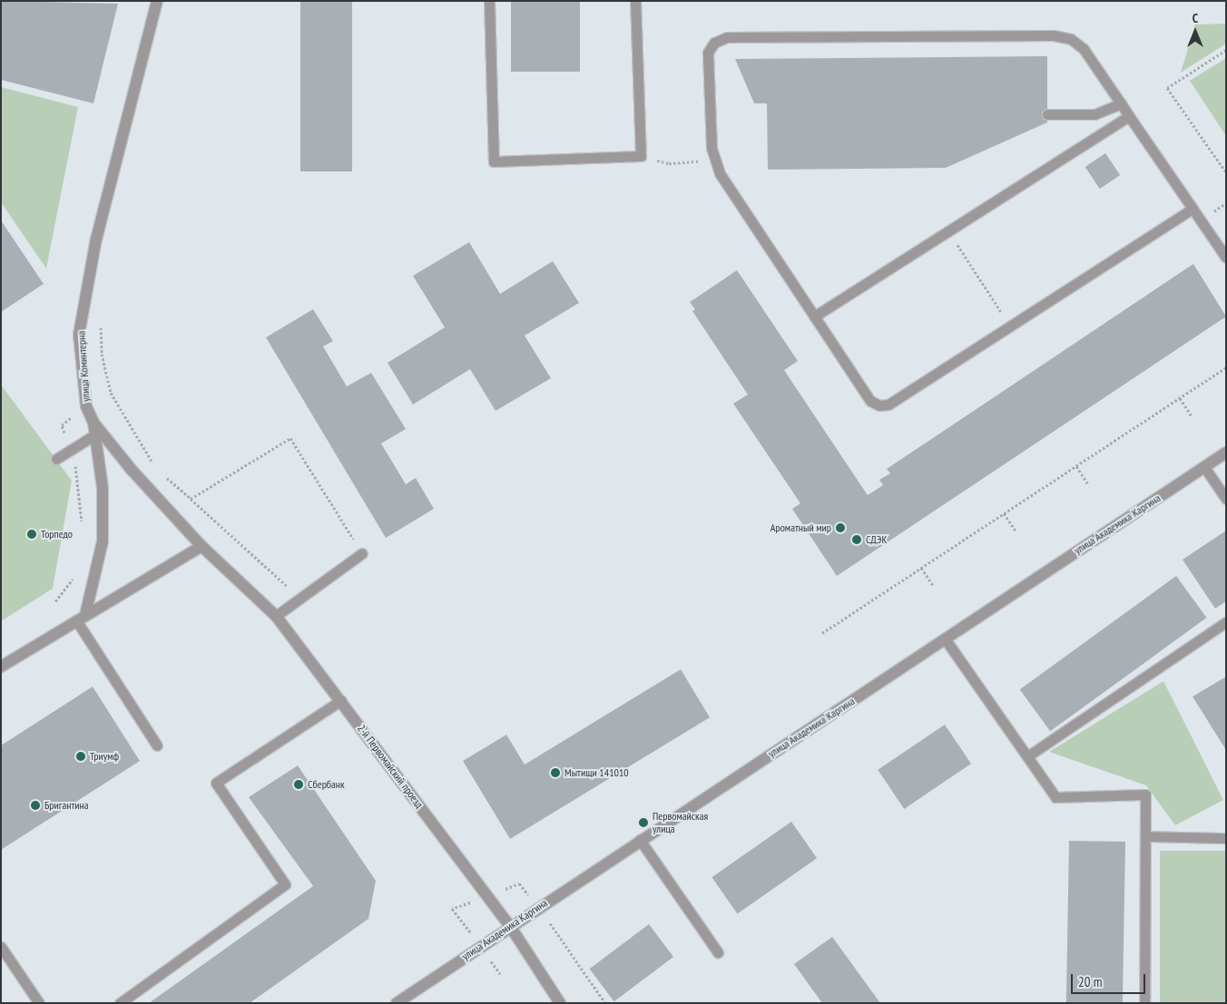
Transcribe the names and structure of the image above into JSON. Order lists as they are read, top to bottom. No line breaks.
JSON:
{"streets":{"street":["улица Коминтерна","улица Академика Каргина","2-й Первомайский проезд"]},"crossings":[["улица Коминтерна","2-й Первомайский проезд"],["улица Академика Каргина","2-й Первомайский проезд"]],"places":["Ароматный мир","Торпедо","СДЭК","Триумф","Мытищи 141010","Сбербанк","Бригантина","Первомайская улица"],"scale_bar":"20 m","north":"top"}
